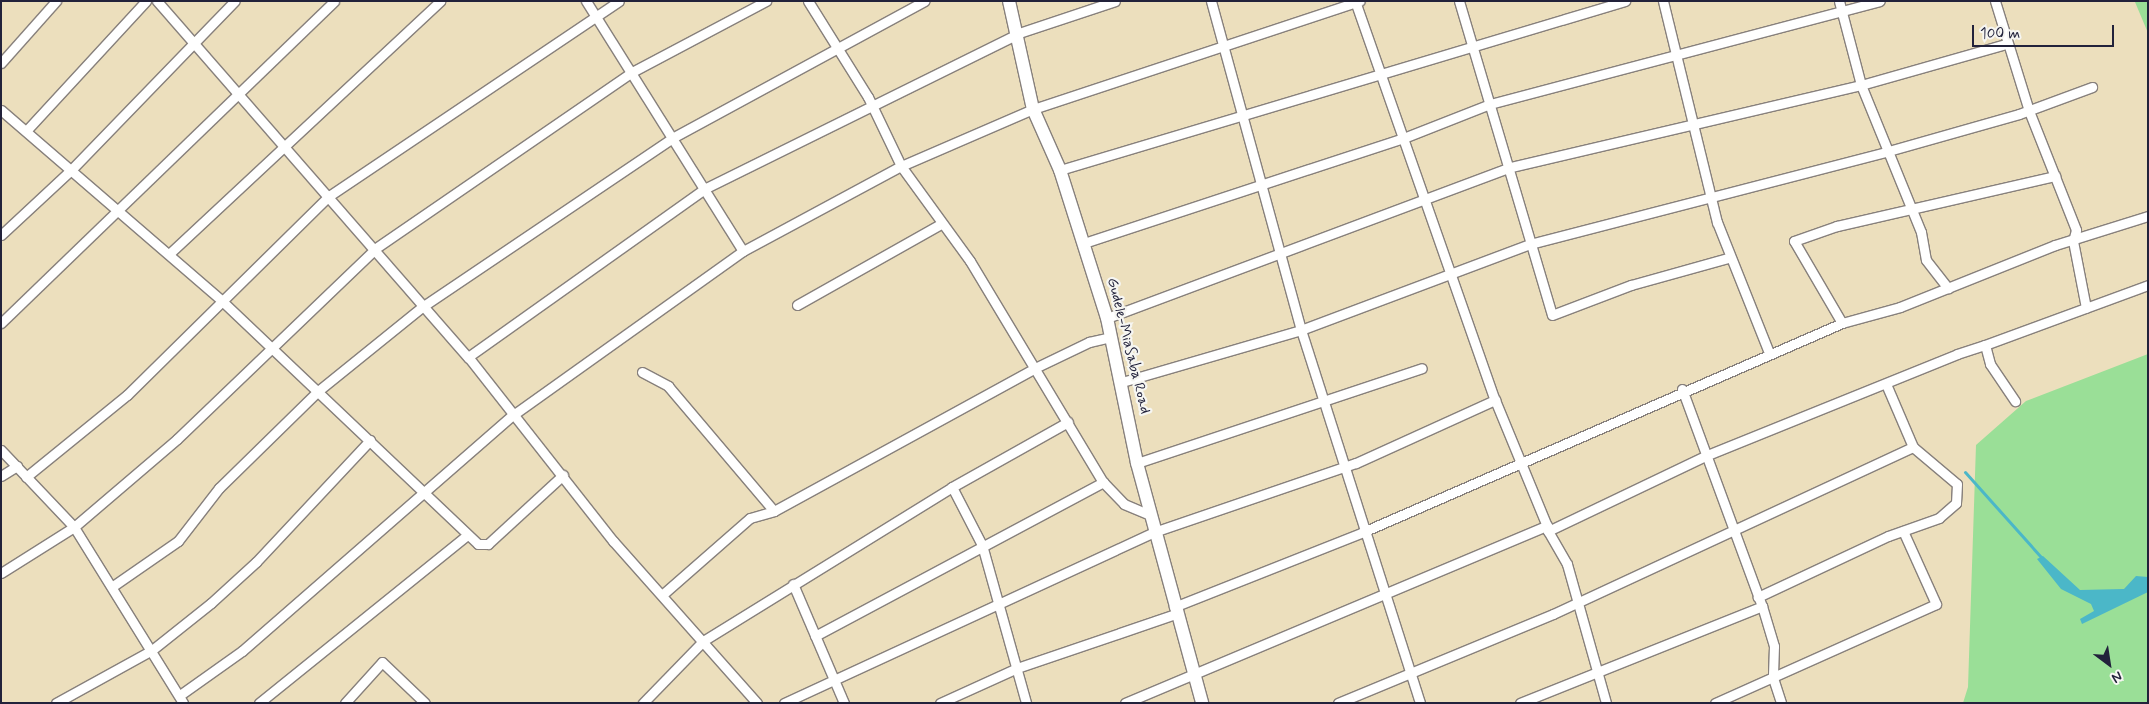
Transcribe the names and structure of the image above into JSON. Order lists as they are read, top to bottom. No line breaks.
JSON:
{"streets":{"street":["Gudele-MiaSaba Road"]},"scale_bar":"100 m","north":"bottom right"}
